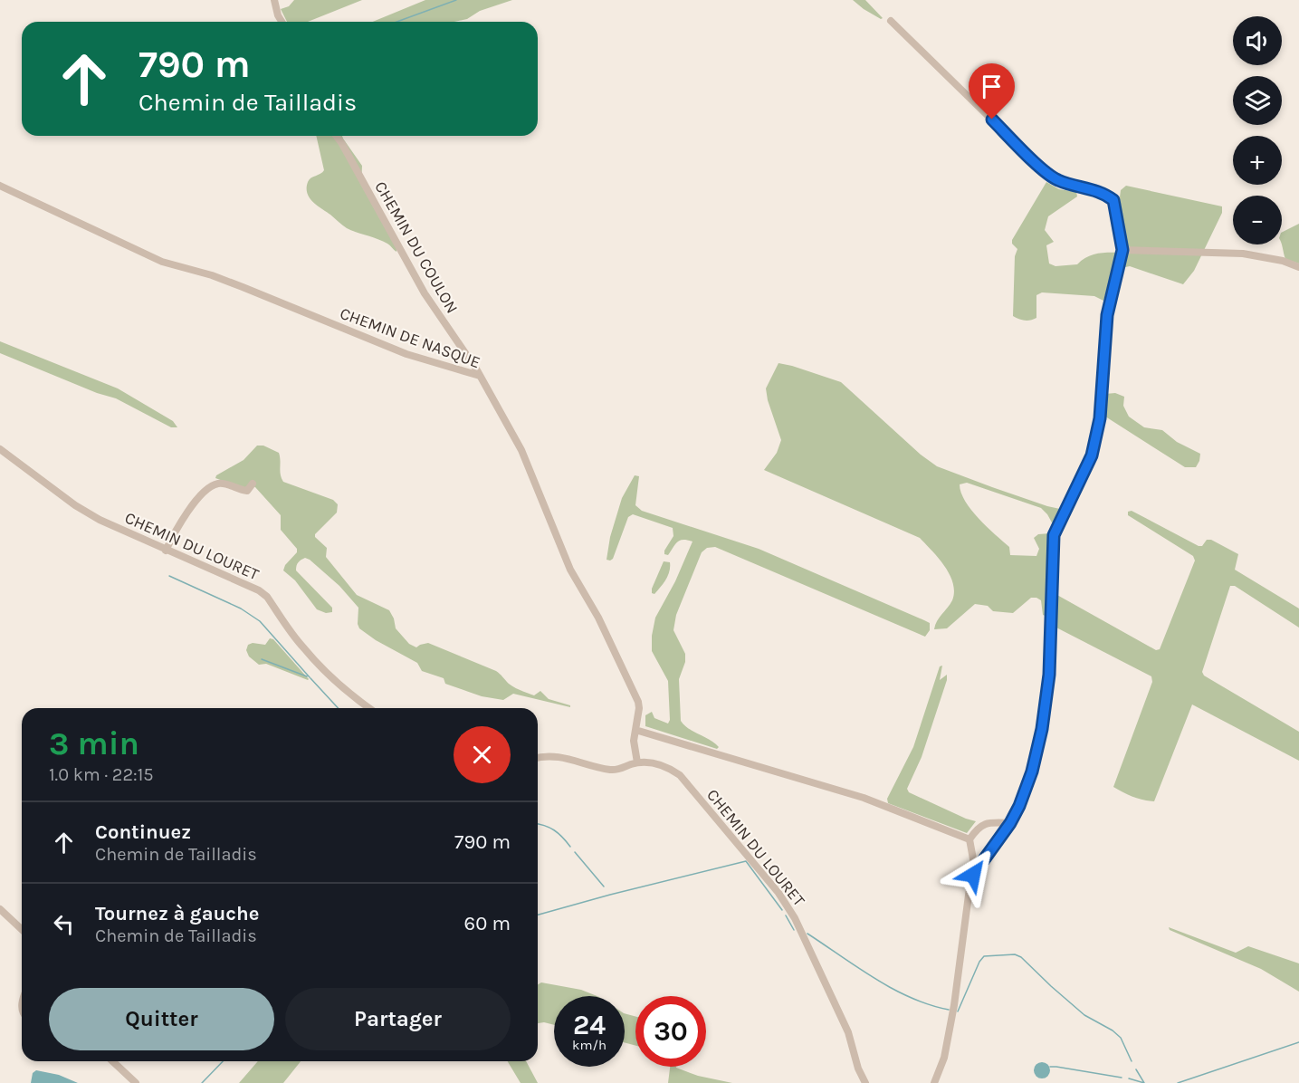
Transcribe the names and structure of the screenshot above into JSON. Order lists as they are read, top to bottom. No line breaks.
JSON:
{"streets":{"street":["CHEMIN DU COULON","CHEMIN DE NASQUE","CHEMIN DU LOURET"]},"crossings":[["CHEMIN DU COULON","CHEMIN DE NASQUE"],["CHEMIN DE NASQUE","CHEMIN DU LOURET"]],"page":{"map_buttons":["+","−"],"turn":["790 m","Chemin de Tailladis"],"heading":["3 min","1.0 km · 22:15"],"list":[{"name":"Continuez","note":"Chemin de Tailladis","value":"790 m"},{"name":"Tournez à gauche","note":"Chemin de Tailladis","value":"60 m"}],"buttons":["Quitter","Partager"],"speed":"24 km/h","limit":"30"}}
